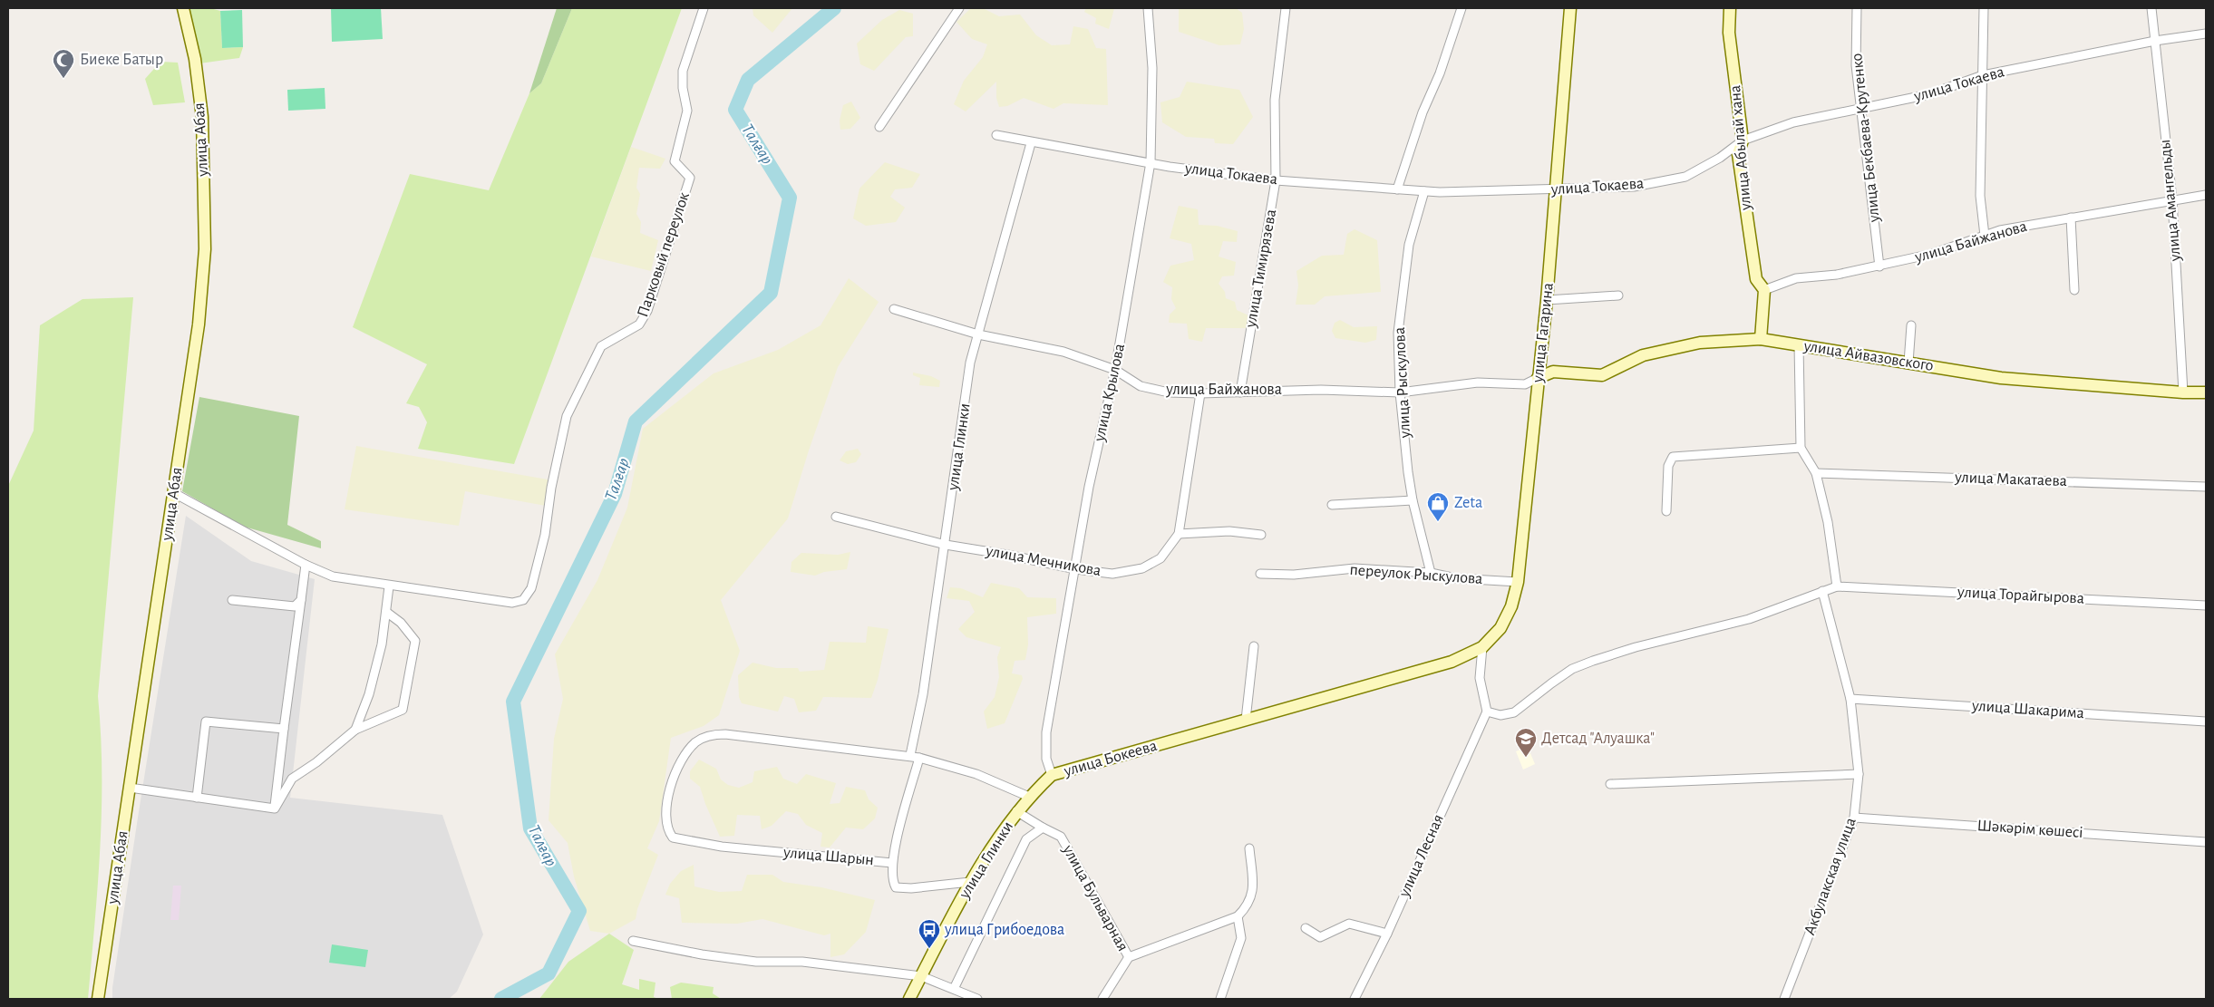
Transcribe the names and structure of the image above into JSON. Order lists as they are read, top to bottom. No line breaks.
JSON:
{"streets":{"street":["улица Токаева","улица Бекбаева-Крутенко","улица Абая","улица Абылай хана","улица Амангельды","улица Байжанова","Парковый переулок","улица Тимирязева","улица Гагарина","улица Айвазовского","улица Рыскулова","улица Крылова","улица Глинки","улица Макатаева","улица Мечникова","переулок Рыскулова","улица Торайгырова","улица Шакарима","улица Бокеева","Шәкәрім көшесі","улица Лесная","улица Шарын","Акбулакская улица","улица Бульварная"]},"crossings":[["улица Токаева","улица Бекбаева-Крутенко"],["улица Токаева","улица Абылай хана"],["улица Токаева","улица Амангельды"],["улица Токаева","улица Тимирязева"],["улица Токаева","улица Гагарина"],["улица Токаева","улица Рыскулова"],["улица Токаева","улица Крылова"],["улица Токаева","улица Глинки"],["улица Бекбаева-Крутенко","улица Байжанова"],["улица Абылай хана","улица Байжанова"],["улица Абылай хана","улица Айвазовского"],["улица Амангельды","улица Байжанова"],["улица Амангельды","улица Айвазовского"],["улица Байжанова","улица Тимирязева"],["улица Байжанова","улица Гагарина"],["улица Байжанова","улица Айвазовского"],["улица Байжанова","улица Рыскулова"],["улица Байжанова","улица Крылова"],["улица Байжанова","улица Глинки"],["улица Байжанова","улица Мечникова"],["улица Гагарина","улица Айвазовского"],["улица Гагарина","переулок Рыскулова"],["улица Гагарина","улица Бокеева"],["улица Рыскулова","переулок Рыскулова"],["улица Крылова","улица Мечникова"],["улица Крылова","улица Бокеева"],["улица Глинки","улица Мечникова"],["улица Глинки","улица Бокеева"],["улица Глинки","улица Шарын"],["улица Глинки","улица Бульварная"],["улица Шакарима","Акбулакская улица"],["Шәкәрім көшесі","Акбулакская улица"]],"water":["Талғар"],"places":{"mosque":["Биеке Батыр"],"shop":["Zeta"],"school or university":["Детсад \"Алуашка\""],"bus stop":["улица Грибоедова"]}}
